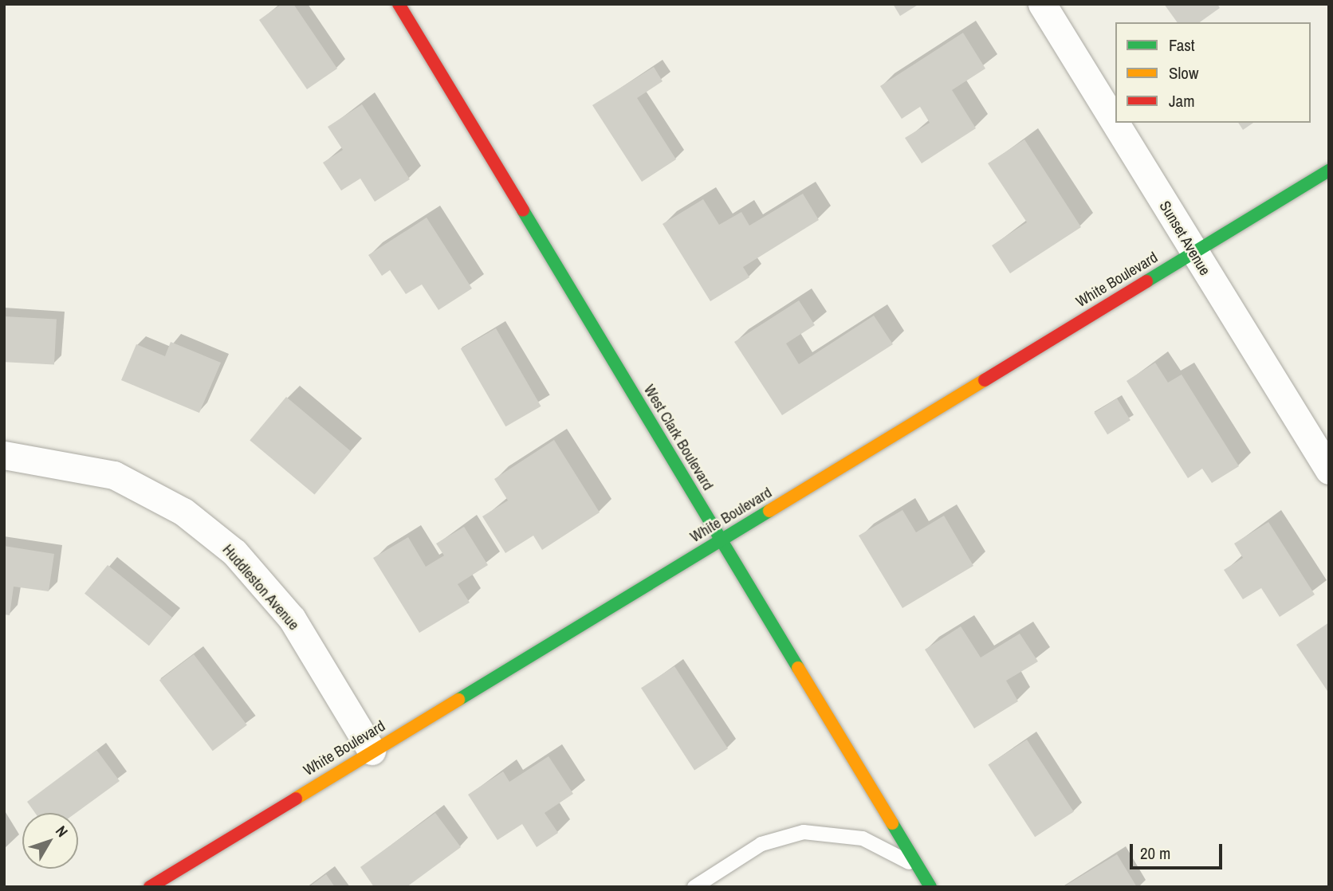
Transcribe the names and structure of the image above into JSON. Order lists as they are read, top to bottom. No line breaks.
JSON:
{"streets":{"street":["Sunset Avenue","White Boulevard","West Clark Boulevard","Huddleston Avenue"]},"crossings":[["Sunset Avenue","White Boulevard"],["White Boulevard","West Clark Boulevard"],["White Boulevard","Huddleston Avenue"]],"legend":["Fast","Slow","Jam"],"scale_bar":"20 m","north":"top right"}
